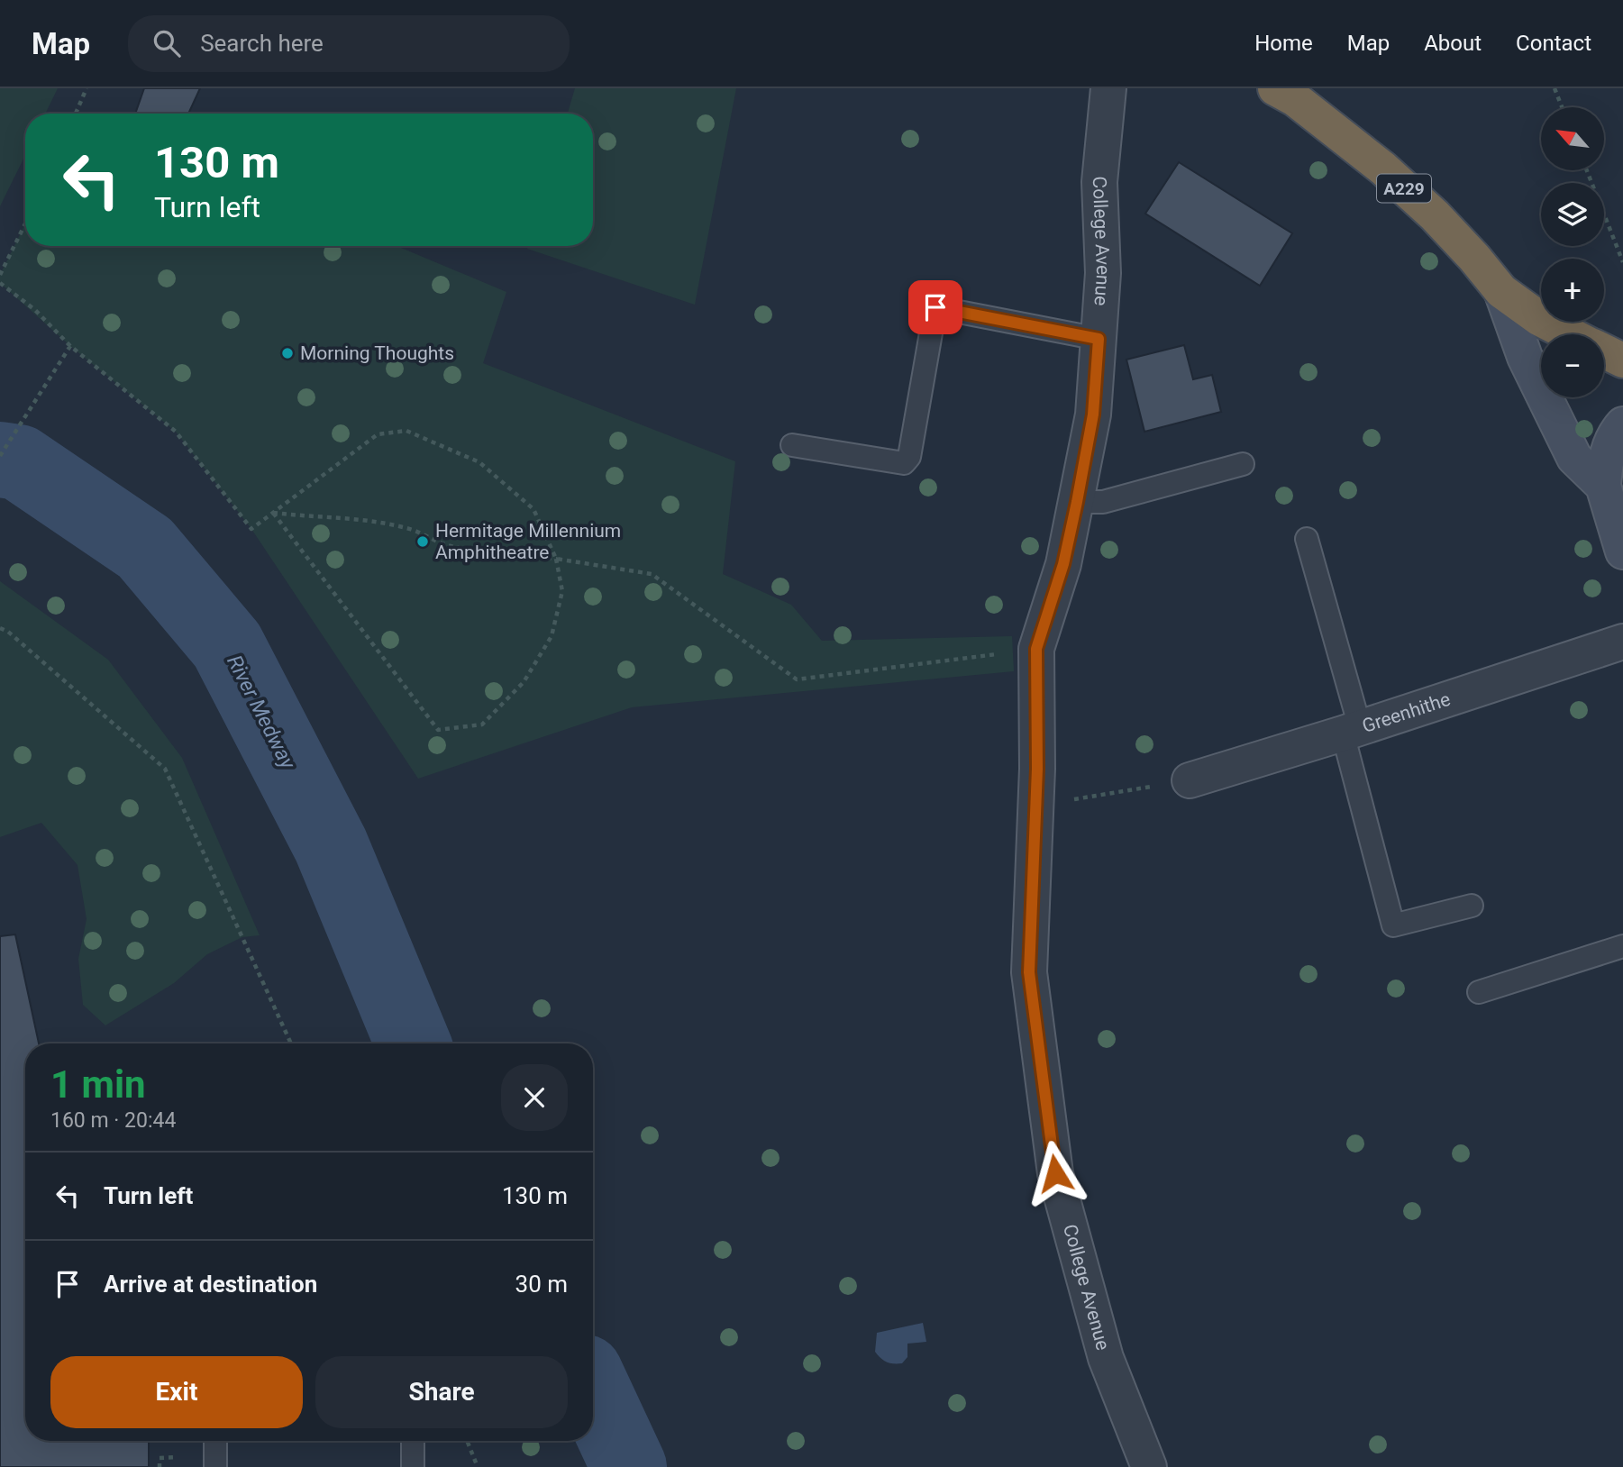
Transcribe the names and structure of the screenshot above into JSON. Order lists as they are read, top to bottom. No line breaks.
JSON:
{"streets":{"highway":["A229"],"street":["College Avenue","Greenhithe"]},"water":["River Medway"],"places":["Morning Thoughts","Hermitage Millennium Amphitheatre"],"north":"top left","page":{"header":"Map","search":"Search here","nav":["Home","Map","About","Contact"],"map_buttons":["+","−"],"turn":["130 m","Turn left"],"heading":["1 min","160 m · 20:44"],"list":[{"name":"Turn left","value":"130 m"},{"name":"Arrive at destination","value":"30 m"}],"buttons":["Exit","Share"]}}
